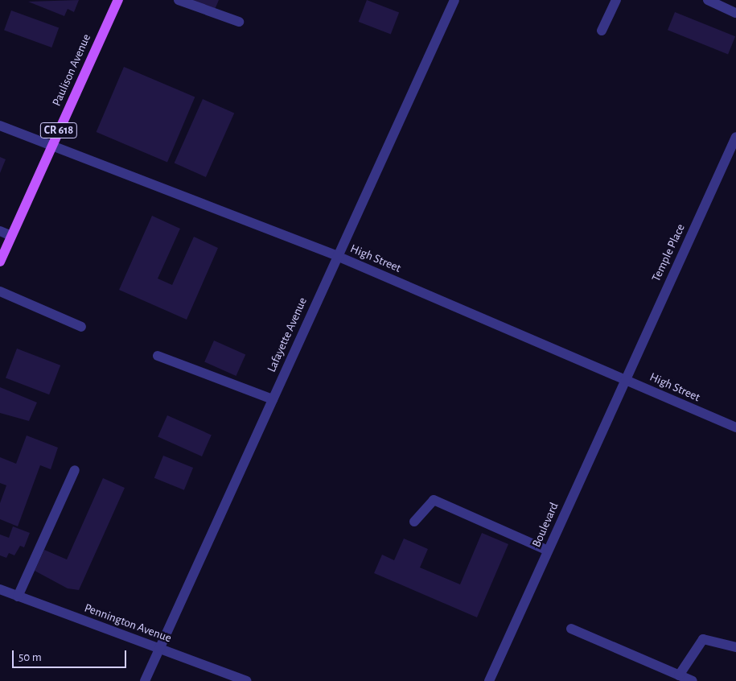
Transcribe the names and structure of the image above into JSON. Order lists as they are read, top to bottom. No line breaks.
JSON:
{"streets":{"main road":["Paulison Avenue","CR 618"],"street":["Temple Place","High Street","Lafayette Avenue","Boulevard","Pennington Avenue"]},"crossings":[["Paulison Avenue","High Street"],["Temple Place","High Street"],["Temple Place","Boulevard"],["High Street","Lafayette Avenue"],["High Street","Boulevard"],["Lafayette Avenue","Pennington Avenue"]],"scale_bar":"50 m"}
